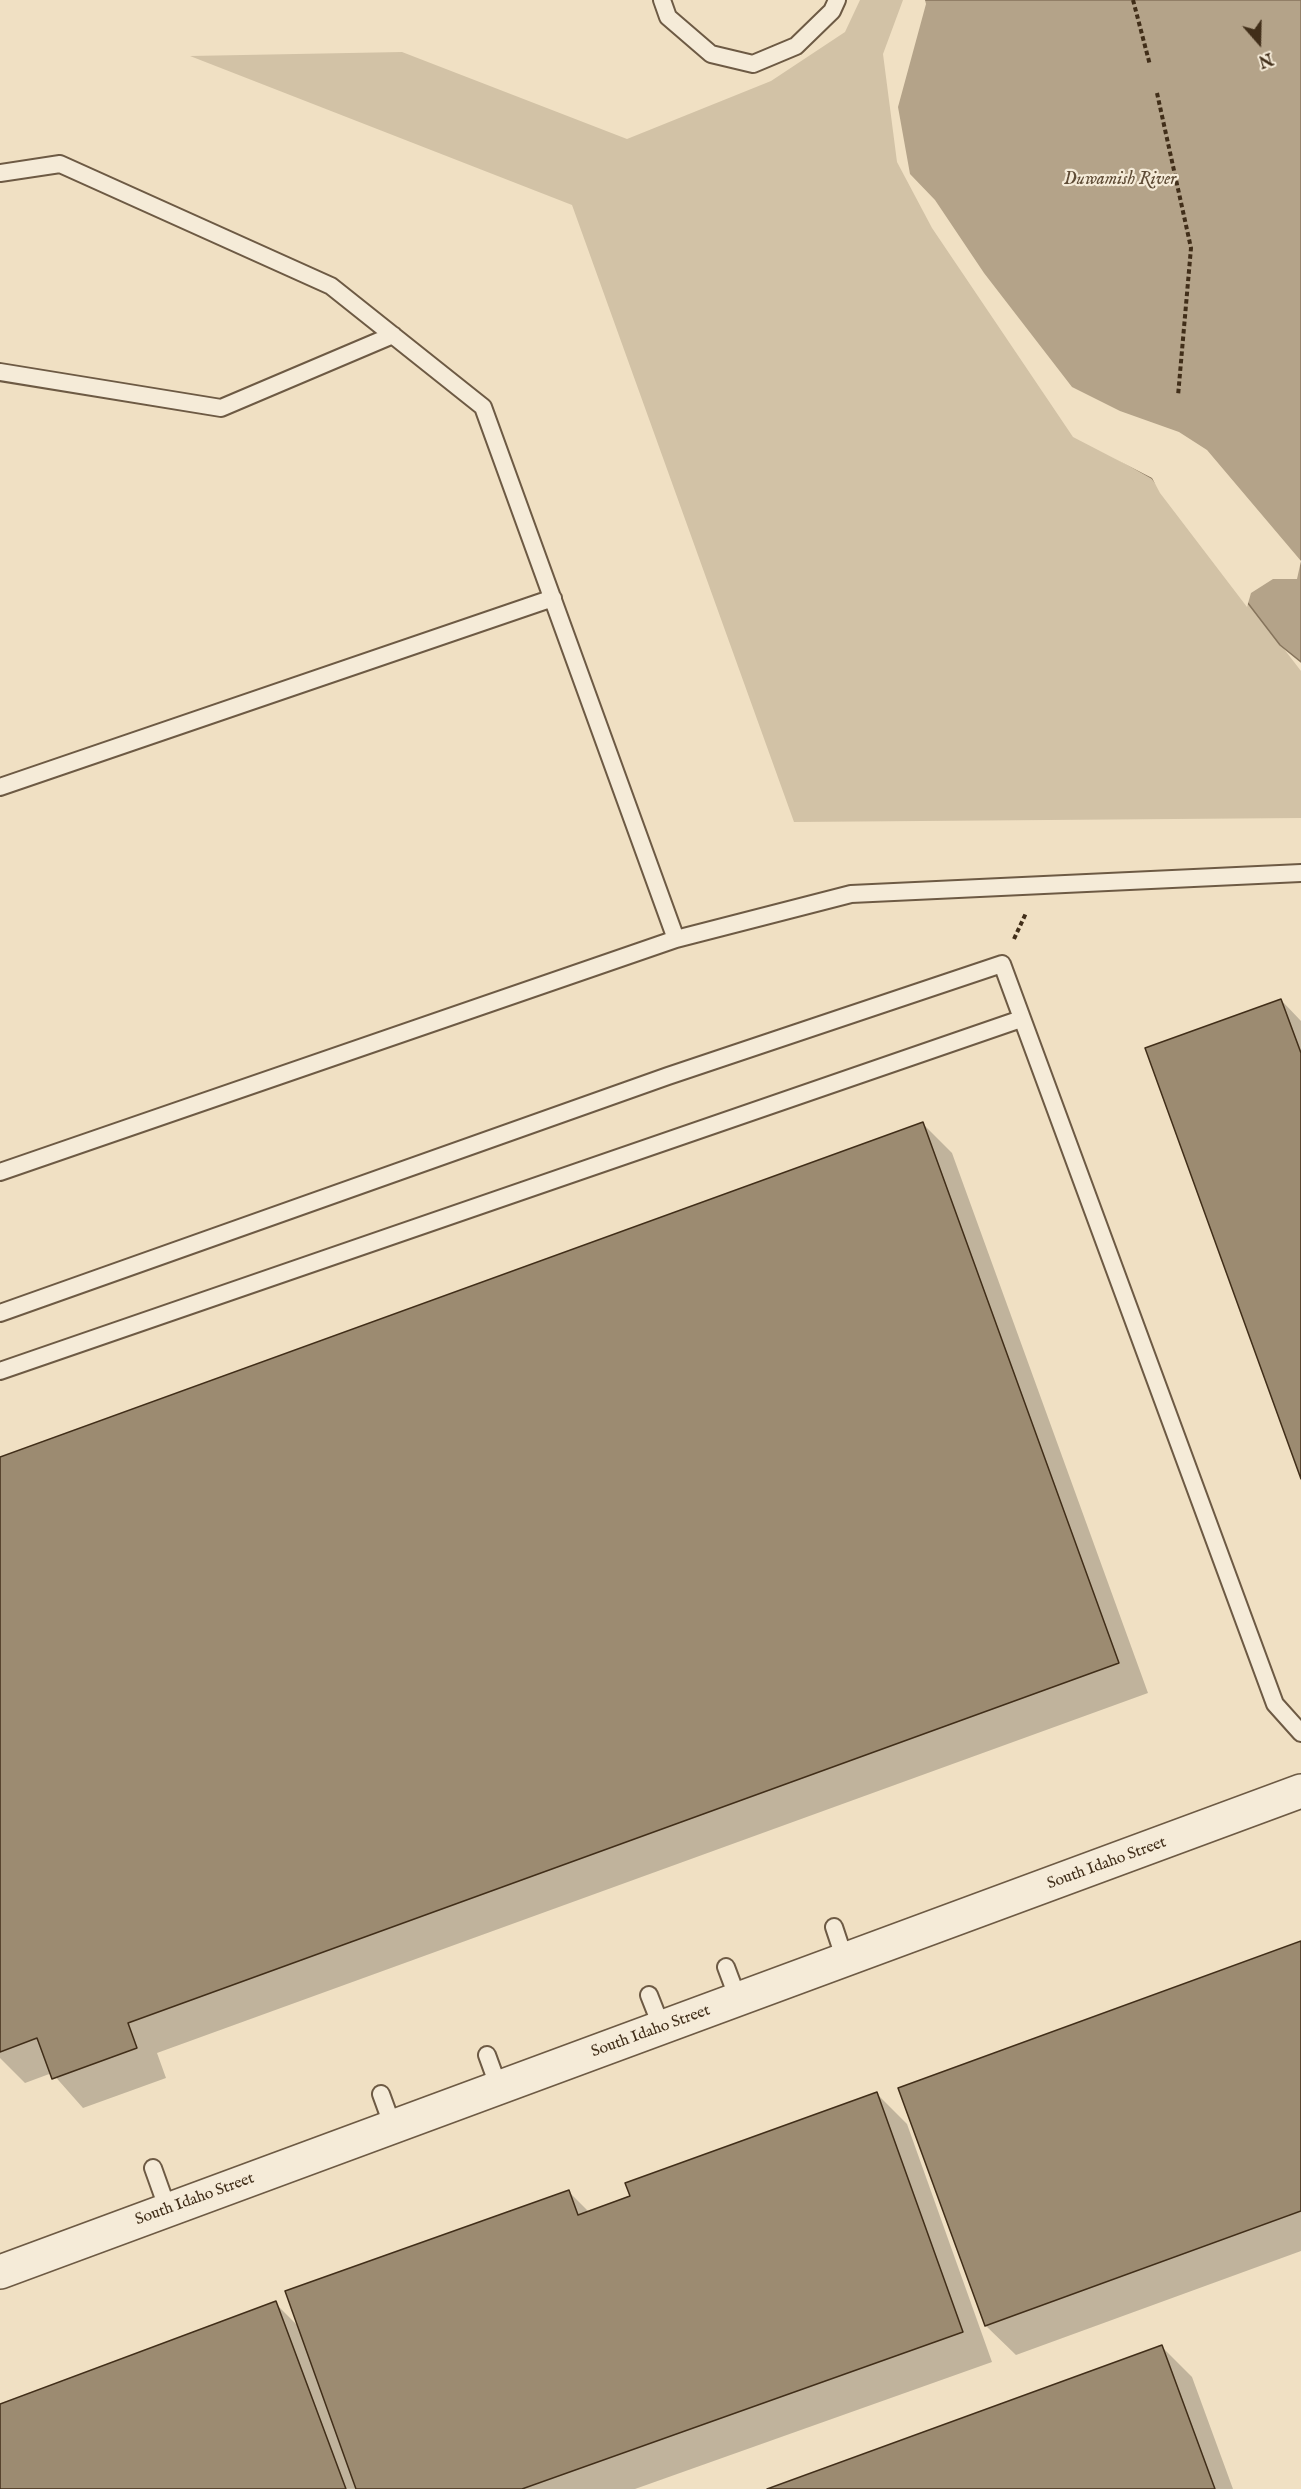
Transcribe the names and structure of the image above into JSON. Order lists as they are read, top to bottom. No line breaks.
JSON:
{"streets":{"street":["South Idaho Street"]},"water":["Duwamish River"],"north":"bottom"}
